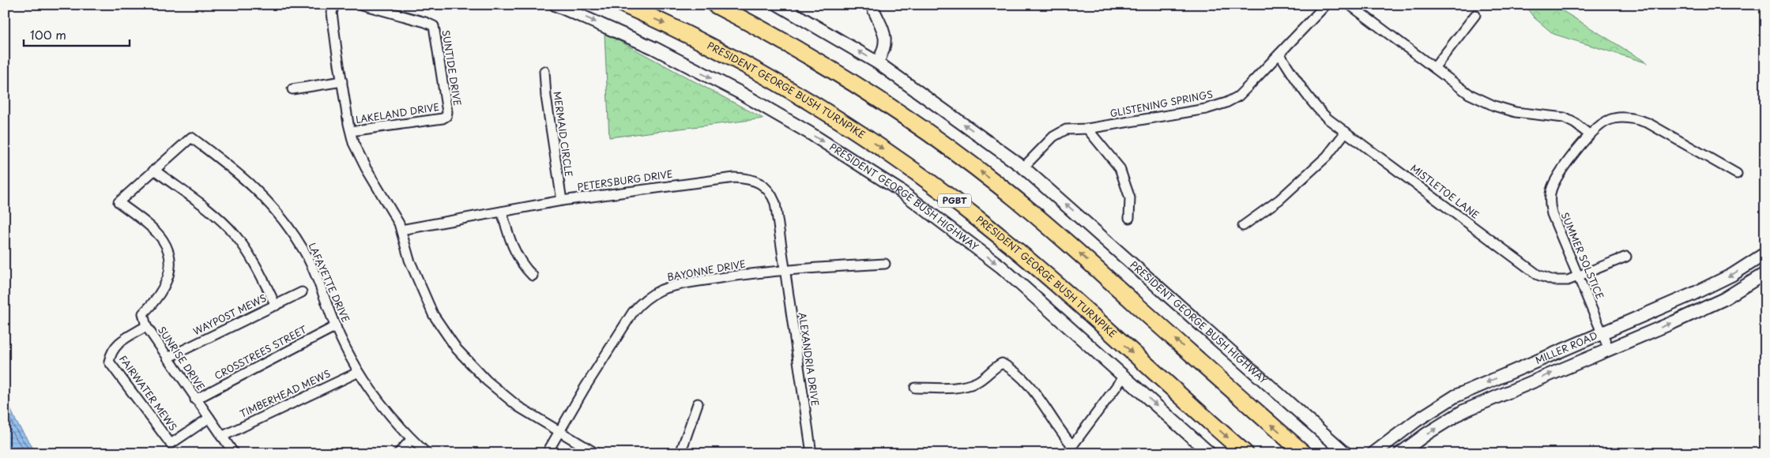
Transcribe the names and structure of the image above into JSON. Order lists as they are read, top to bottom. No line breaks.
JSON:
{"streets":{"highway":["PRESIDENT GEORGE BUSH TURNPIKE","PGBT"],"main road":["PRESIDENT GEORGE BUSH HIGHWAY","MILLER ROAD"],"street":["SUNTIDE DRIVE","GLISTENING SPRINGS","LAKELAND DRIVE","MERMAID CIRCLE","PETERSBURG DRIVE","MISTLETOE LANE","SUMMER SOLSTICE","BAYONNE DRIVE","LAFAYETTE DRIVE","WAYPOST MEWS","CROSSTREES STREET","SUNRISE DRIVE","ALEXANDRIA DRIVE","FAIRWATER MEWS","TIMBERHEAD MEWS"]},"crossings":[["SUNTIDE DRIVE","LAKELAND DRIVE"],["GLISTENING SPRINGS","MISTLETOE LANE"],["GLISTENING SPRINGS","PRESIDENT GEORGE BUSH HIGHWAY"],["MERMAID CIRCLE","PETERSBURG DRIVE"],["PETERSBURG DRIVE","BAYONNE DRIVE"],["PETERSBURG DRIVE","ALEXANDRIA DRIVE"],["MISTLETOE LANE","SUMMER SOLSTICE"],["SUMMER SOLSTICE","MILLER ROAD"],["BAYONNE DRIVE","ALEXANDRIA DRIVE"],["LAFAYETTE DRIVE","CROSSTREES STREET"],["LAFAYETTE DRIVE","SUNRISE DRIVE"],["LAFAYETTE DRIVE","TIMBERHEAD MEWS"],["WAYPOST MEWS","SUNRISE DRIVE"],["CROSSTREES STREET","SUNRISE DRIVE"],["SUNRISE DRIVE","FAIRWATER MEWS"],["SUNRISE DRIVE","TIMBERHEAD MEWS"]],"scale_bar":"100 m"}
